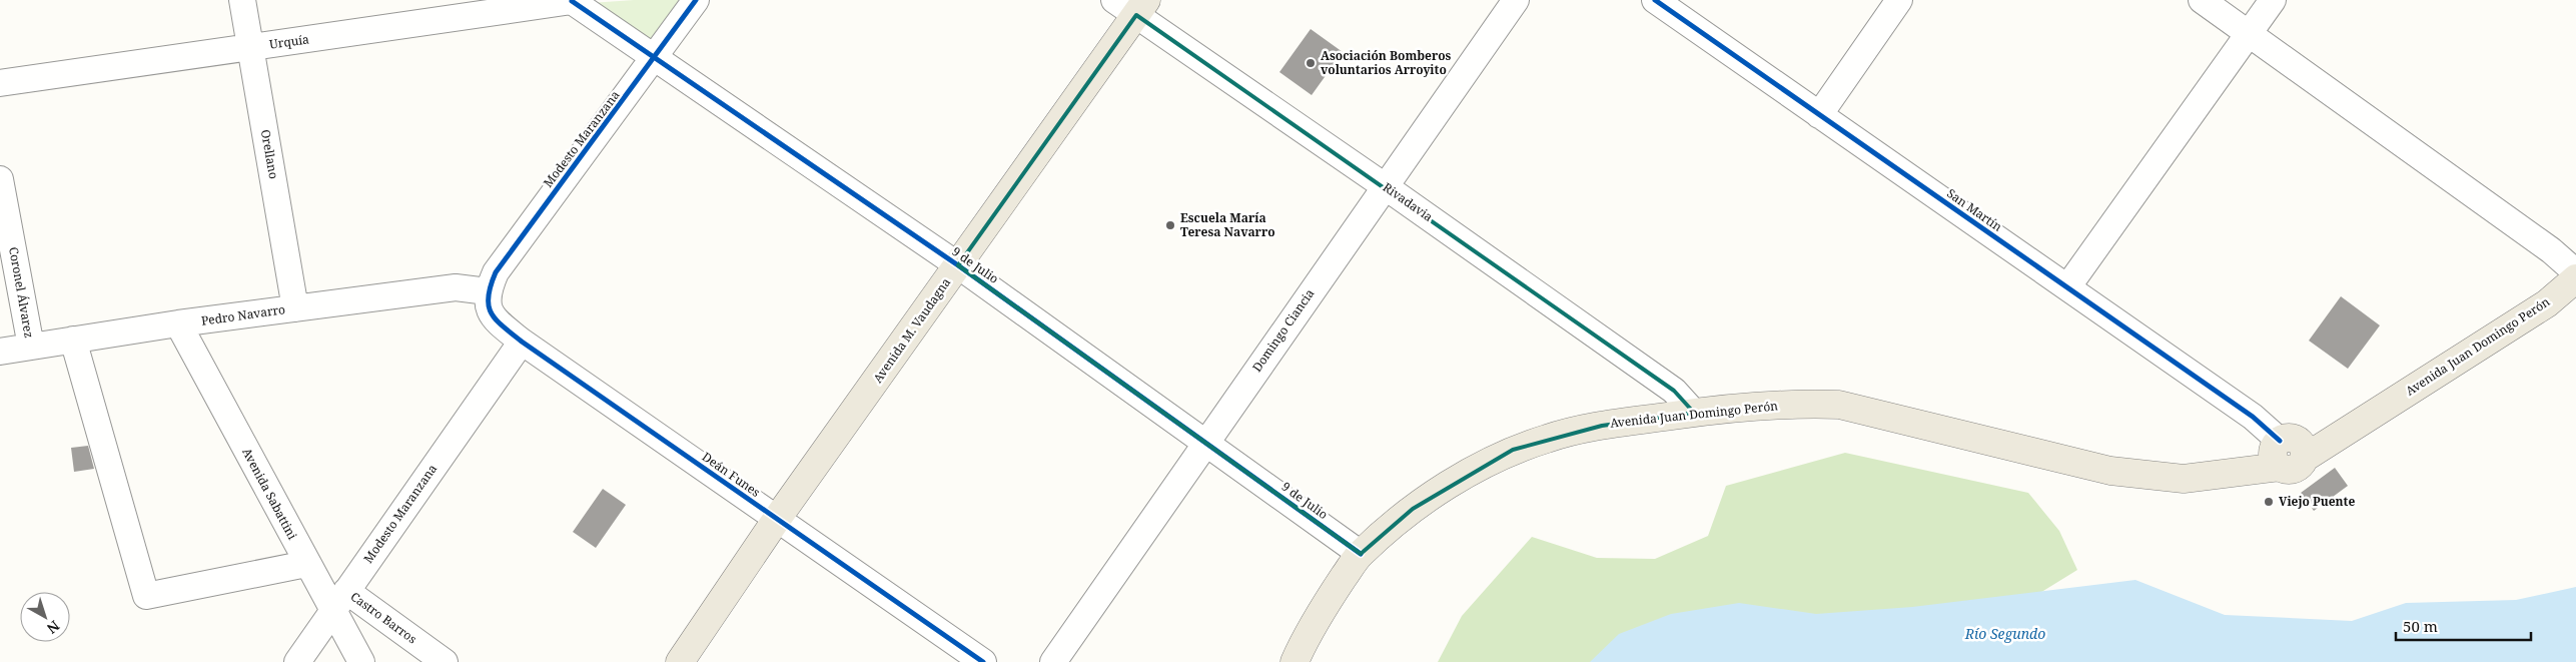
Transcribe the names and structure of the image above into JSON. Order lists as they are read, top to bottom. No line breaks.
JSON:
{"streets":{"main road":["Avenida M. Vaudagna","Avenida Juan Domingo Perón"],"street":["Urquía","Modesto Maranzana","Orellano","Rivadavia","San Martín","9 de Julio","Coronel Álvarez","Pedro Navarro","Domingo Ciancia","Deán Funes","Avenida Sabattini","Castro Barros"]},"crossings":[["Urquía","Orellano"],["Urquía","9 de Julio"],["Modesto Maranzana","9 de Julio"],["Modesto Maranzana","Pedro Navarro"],["Modesto Maranzana","Deán Funes"],["Modesto Maranzana","Avenida Sabattini"],["Modesto Maranzana","Castro Barros"],["Orellano","Pedro Navarro"],["Rivadavia","Avenida M. Vaudagna"],["Rivadavia","Domingo Ciancia"],["Rivadavia","Avenida Juan Domingo Perón"],["San Martín","Avenida Juan Domingo Perón"],["9 de Julio","Avenida M. Vaudagna"],["9 de Julio","Domingo Ciancia"],["9 de Julio","Avenida Juan Domingo Perón"],["Coronel Álvarez","Pedro Navarro"],["Pedro Navarro","Deán Funes"],["Pedro Navarro","Avenida Sabattini"],["Avenida M. Vaudagna","Deán Funes"],["Avenida Sabattini","Castro Barros"]],"water":["Río Segundo"],"places":["Asociación Bomberos voluntarios Arroyito","Escuela María Teresa Navarro","Viejo Puente"],"scale_bar":"50 m","north":"bottom right"}
